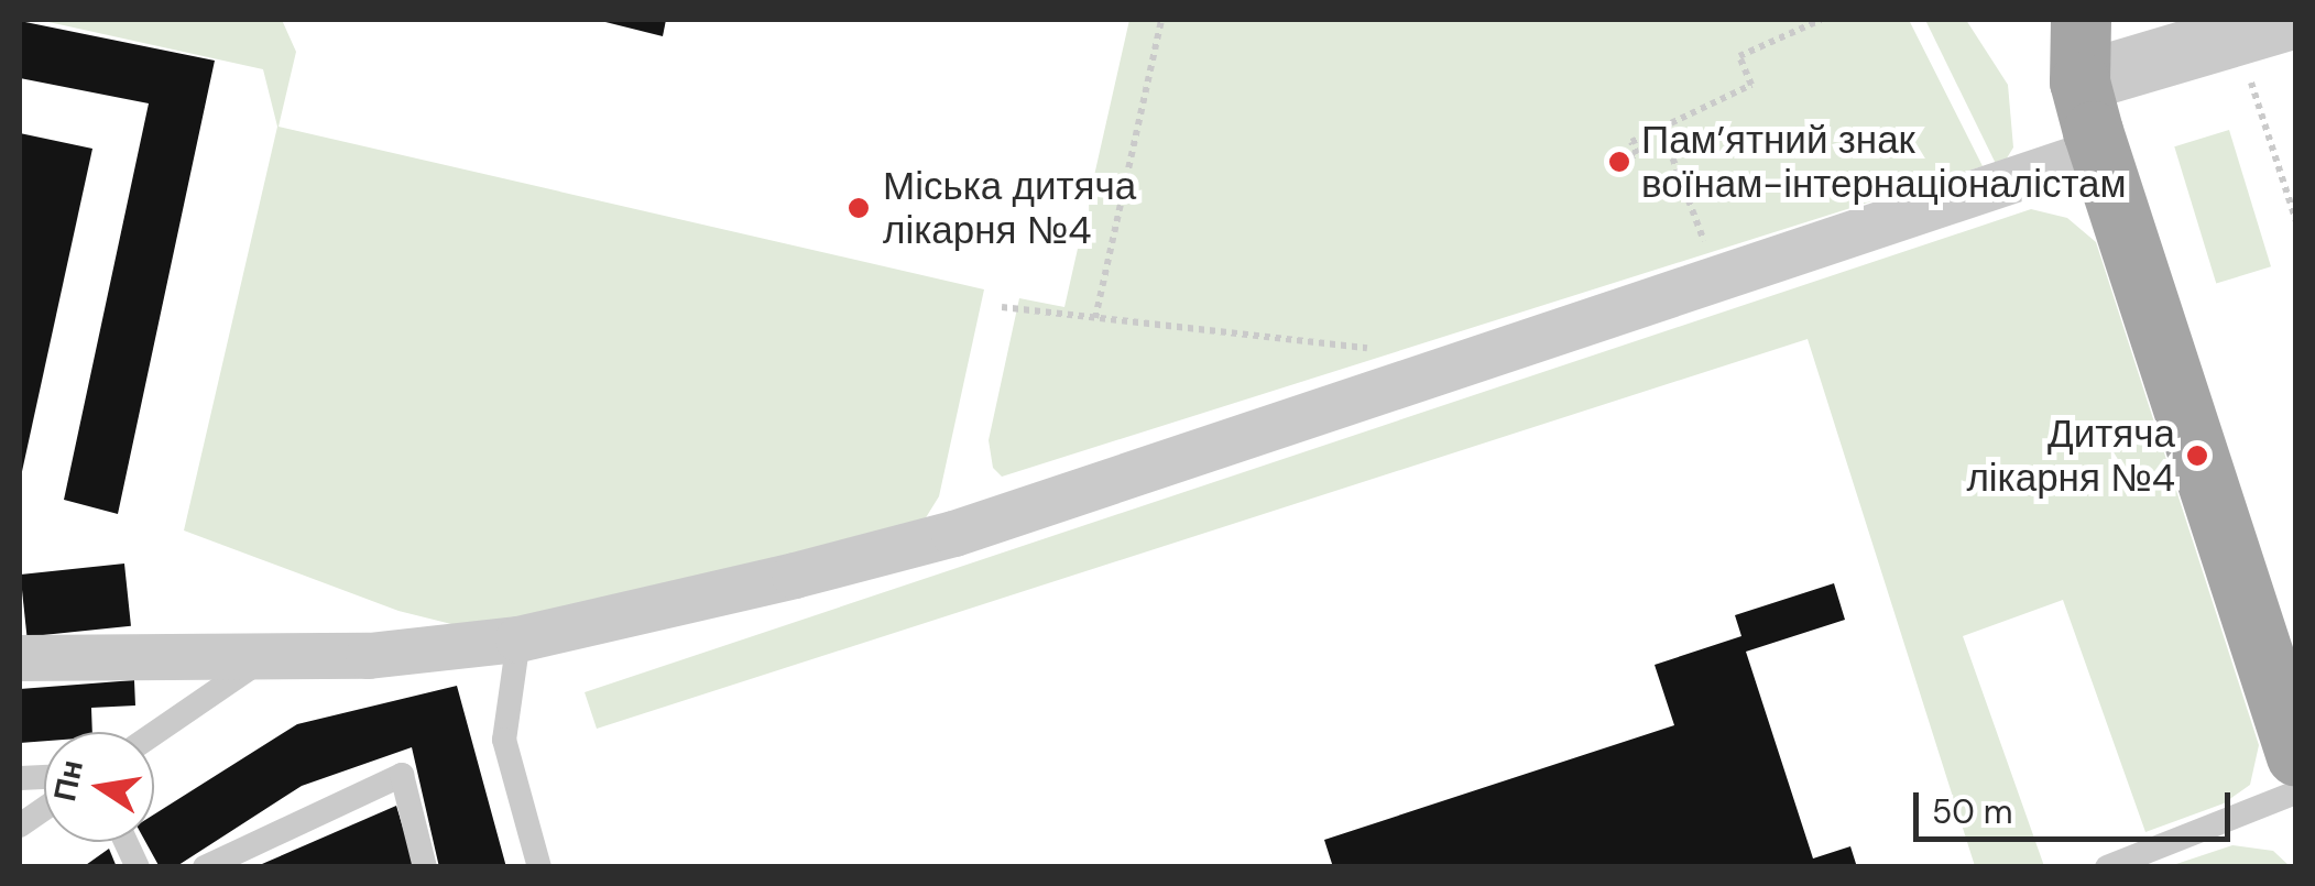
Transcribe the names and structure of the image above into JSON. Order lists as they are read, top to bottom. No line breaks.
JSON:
{"places":["Пам’ятний знак воїнам-інтернаціоналістам","Міська дитяча лікарня №4","Дитяча лікарня №4"],"scale_bar":"50 m","north":"left"}
